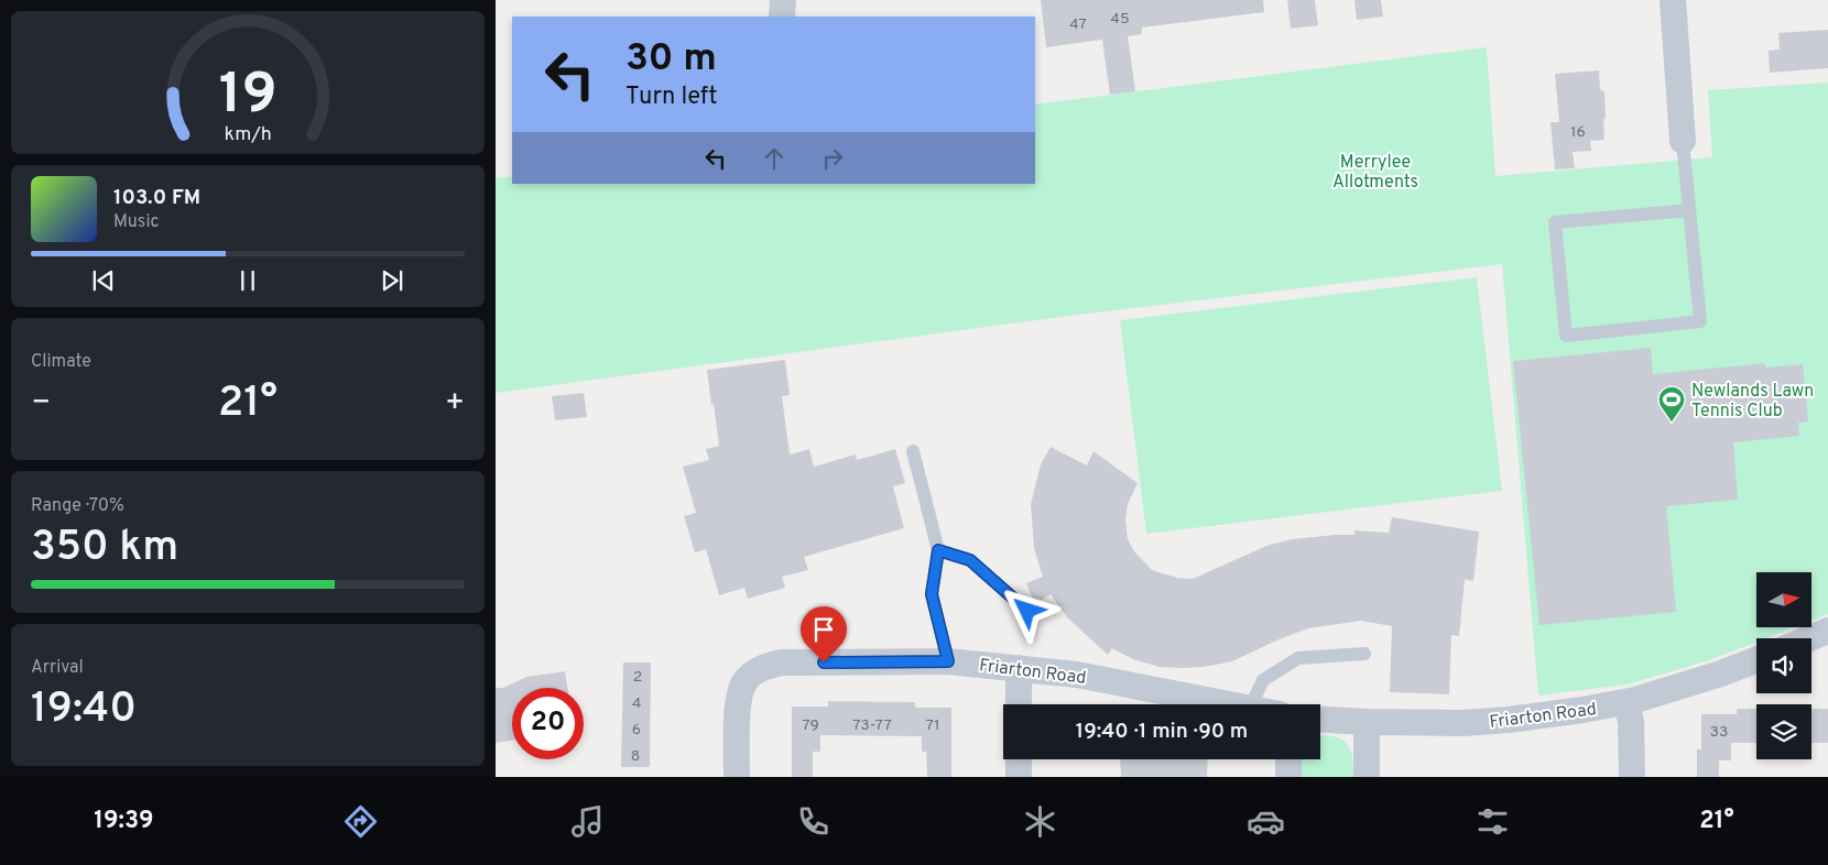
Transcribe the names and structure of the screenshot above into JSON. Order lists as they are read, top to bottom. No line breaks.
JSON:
{"streets":{"street":["Friarton Road"]},"parks":["Merrylee Allotments"],"places":{"sports":["Newlands Lawn Tennis Club"]},"house_numbers":["45","47","16","2","4","79","73-77","71","6","33","8"],"north":"right","page":{"turn":["30 m","Turn left"],"song":["103.0 FM","Music"],"tile":["Climate",["Range · 70%","350 km"],["Arrival","19:40"]],"heat":["−","21°","+"],"limit":"20","trip":"19:40 · 1 min · 90 m","tabs":["19:39","21°"],"gauge":["19","km/h"]}}
